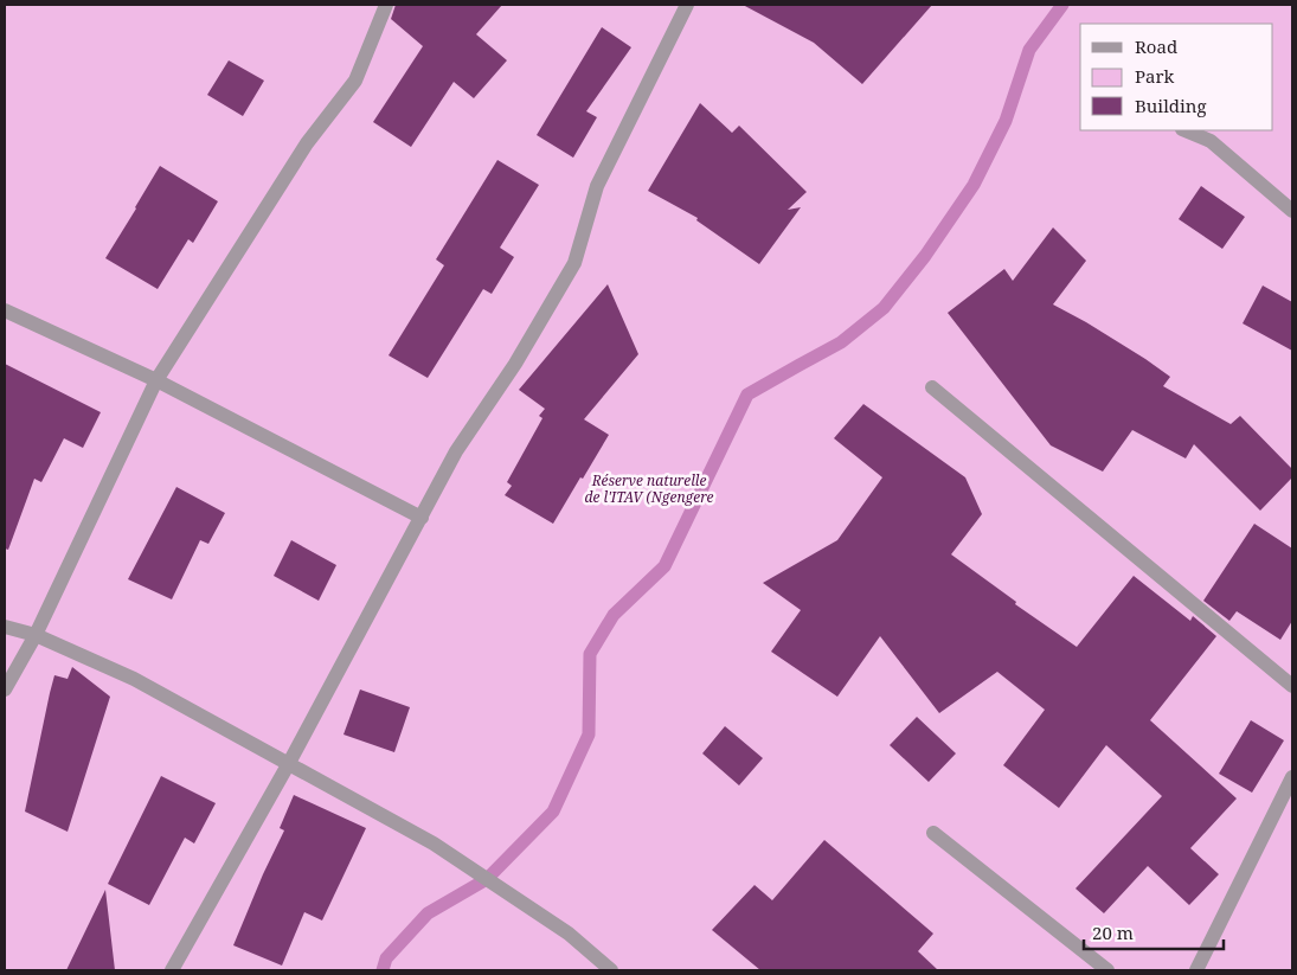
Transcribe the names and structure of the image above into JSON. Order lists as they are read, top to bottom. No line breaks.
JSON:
{"parks":["Réserve naturelle de l'ITAV (Ngengere"],"legend":["Road","Park","Building"],"scale_bar":"20 m"}
